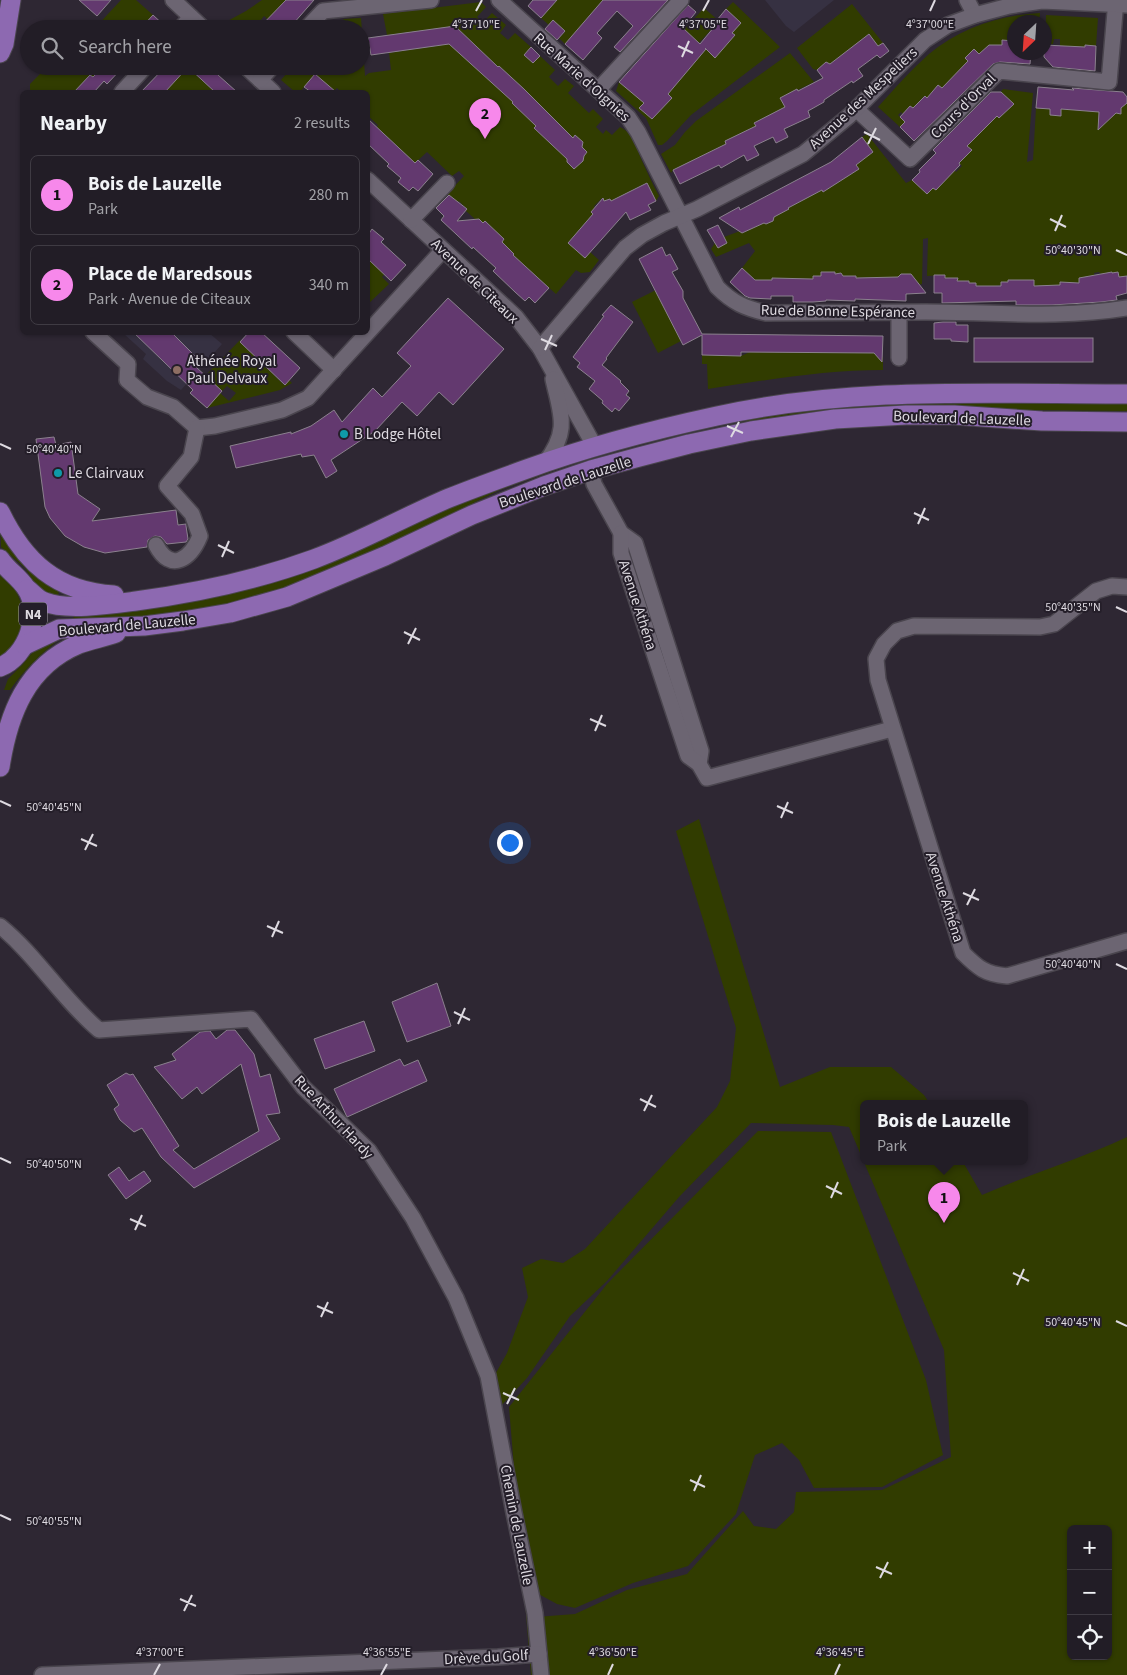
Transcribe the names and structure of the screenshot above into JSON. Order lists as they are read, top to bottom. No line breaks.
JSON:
{"streets":{"main road":["Boulevard de Lauzelle","N4"],"street":["Rue Marie d'Oignies","Avenue des Mespeliers","Cours d'Orval","Avenue de Citeaux","Rue de Bonne Espérance","Avenue Athéna","Rue Arthur Hardy","Chemin de Lauzelle","Drève du Golf"]},"crossings":[["Rue Marie d'Oignies","Avenue des Mespeliers"],["Rue Marie d'Oignies","Rue de Bonne Espérance"],["Avenue des Mespeliers","Cours d'Orval"],["Avenue des Mespeliers","Avenue de Citeaux"],["Avenue des Mespeliers","Rue de Bonne Espérance"],["Avenue de Citeaux","Boulevard de Lauzelle"],["Boulevard de Lauzelle","Avenue Athéna"],["Boulevard de Lauzelle","N4"],["Rue Arthur Hardy","Chemin de Lauzelle"],["Chemin de Lauzelle","Drève du Golf"]],"places":["Athénée Royal Paul Delvaux","B Lodge Hôtel","Le Clairvaux"],"north":"bottom left","page":{"search":"Search here","heading":["Nearby","2 results"],"pins":["2","1"],"list":[{"mark":"1","name":"Bois de Lauzelle","note":"Park","value":"280 m"},{"mark":"2","name":"Place de Maredsous","note":"Park · Avenue de Citeaux","value":"340 m"}],"popup":["Bois de Lauzelle","Park"],"map_buttons":["+","−"]},"coordinates":["4°37'10\"E","4°37'05\"E","4°37'00\"E","50°40'30\"N","50°40'40\"N","50°40'35\"N","50°40'45\"N","50°40'50\"N","50°40'55\"N","4°36'55\"E","4°36'50\"E","4°36'45\"E"]}
